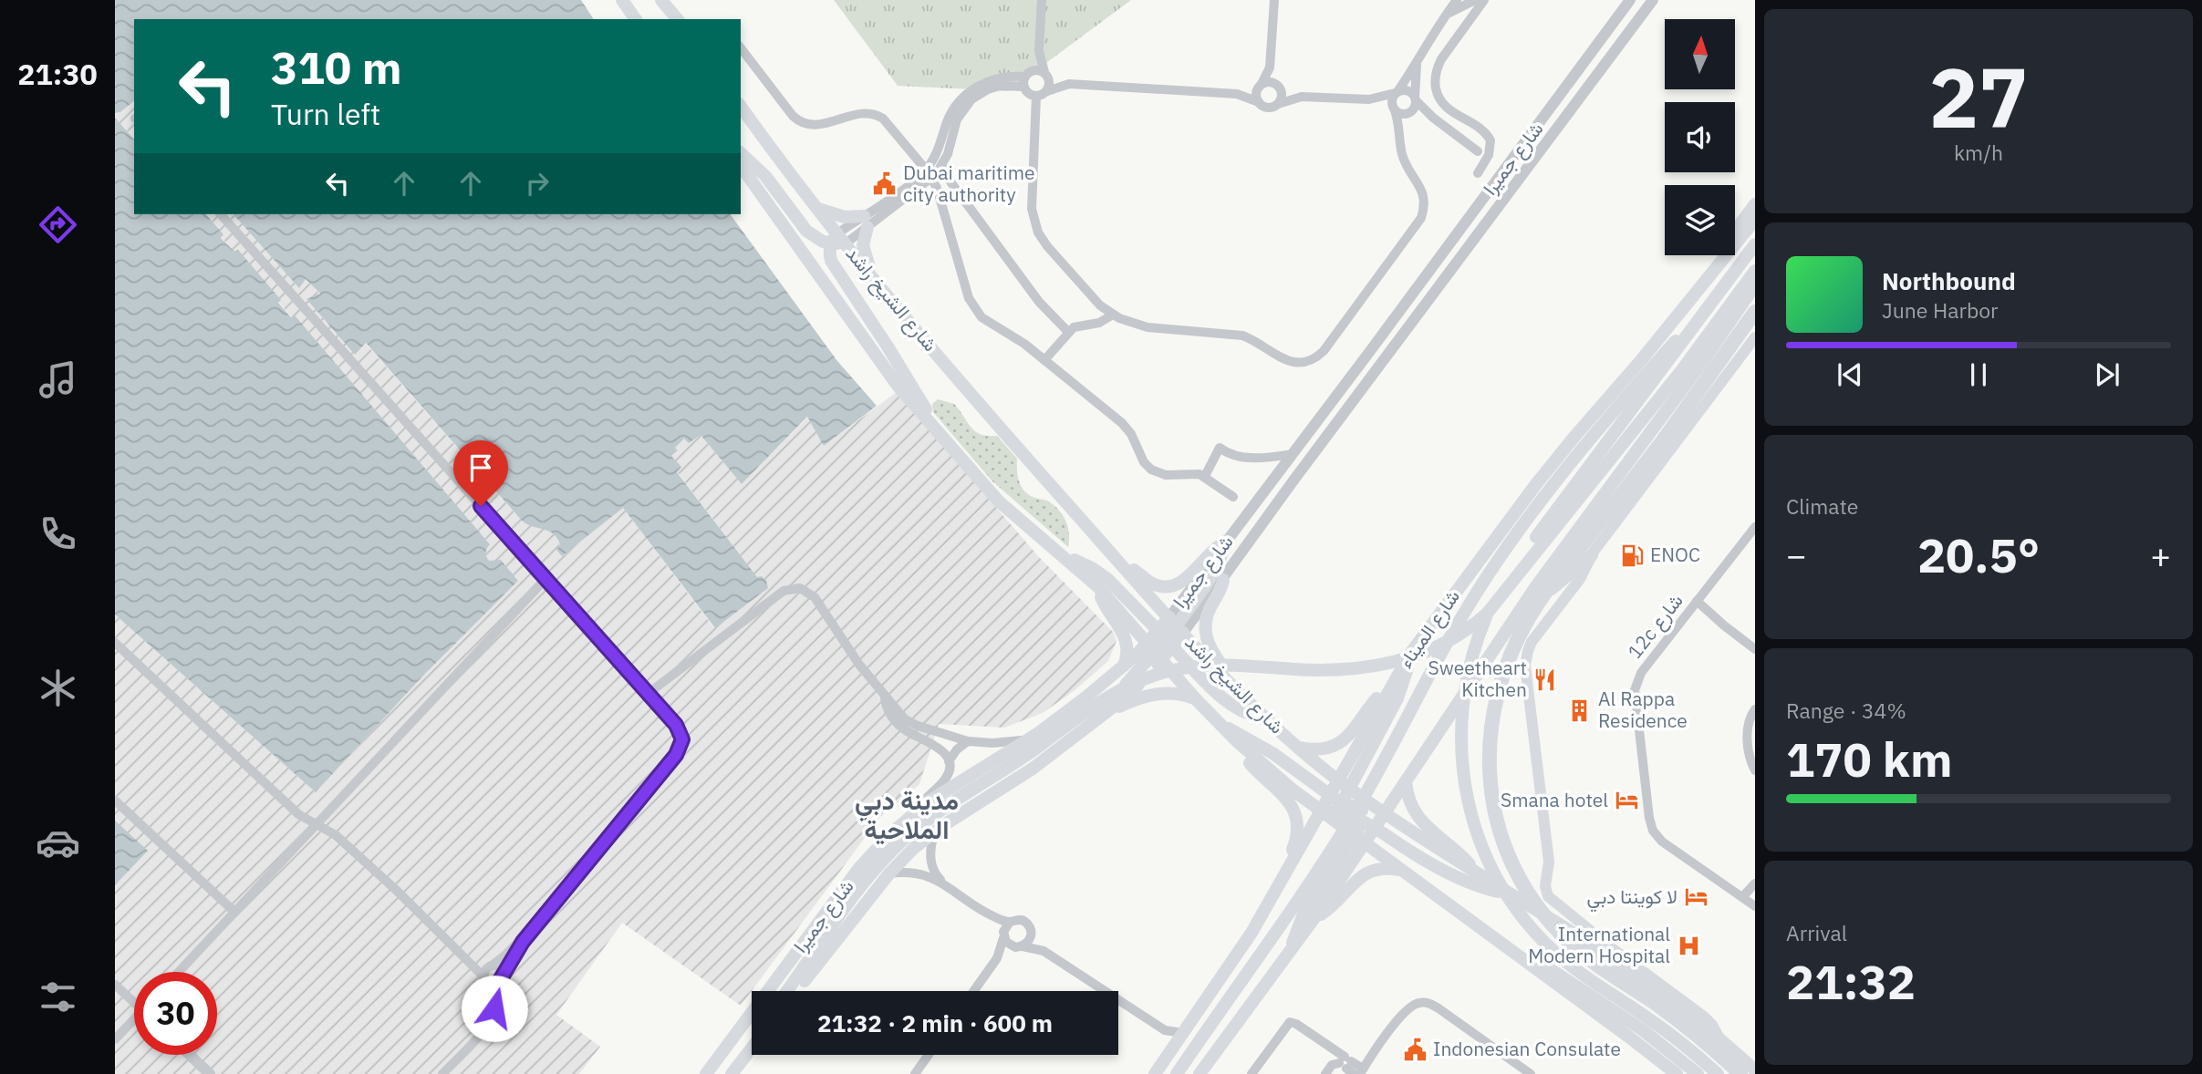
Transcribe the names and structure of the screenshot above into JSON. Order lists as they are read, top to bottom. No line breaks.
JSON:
{"streets":{"main road":["شارع جميرا","شارع الشيخ راشد","شارع الميناء"],"street":["12c شارع"]},"crossings":[["شارع جميرا","شارع الشيخ راشد"],["شارع الشيخ راشد","شارع الميناء"]],"districts":["مدينة دبي الملاحية"],"places":{"public building":["Dubai maritime city authority","Indonesian Consulate"],"fuel station":["ENOC"],"restaurant":["Sweetheart Kitchen"],"building":["Al Rappa Residence"],"hotel":["Smana hotel","لا كوينتا دبي"],"hospital":["International Modern Hospital"]},"north":"top","page":{"tabs":"21:30","tile":[["27","km/h"],"Climate",["Range · 34%","170 km"],["Arrival","21:32"]],"turn":["310 m","Turn left"],"song":["Northbound","June Harbor"],"heat":["−","20.5°","+"],"limit":"30","trip":"21:32 · 2 min · 600 m"}}
